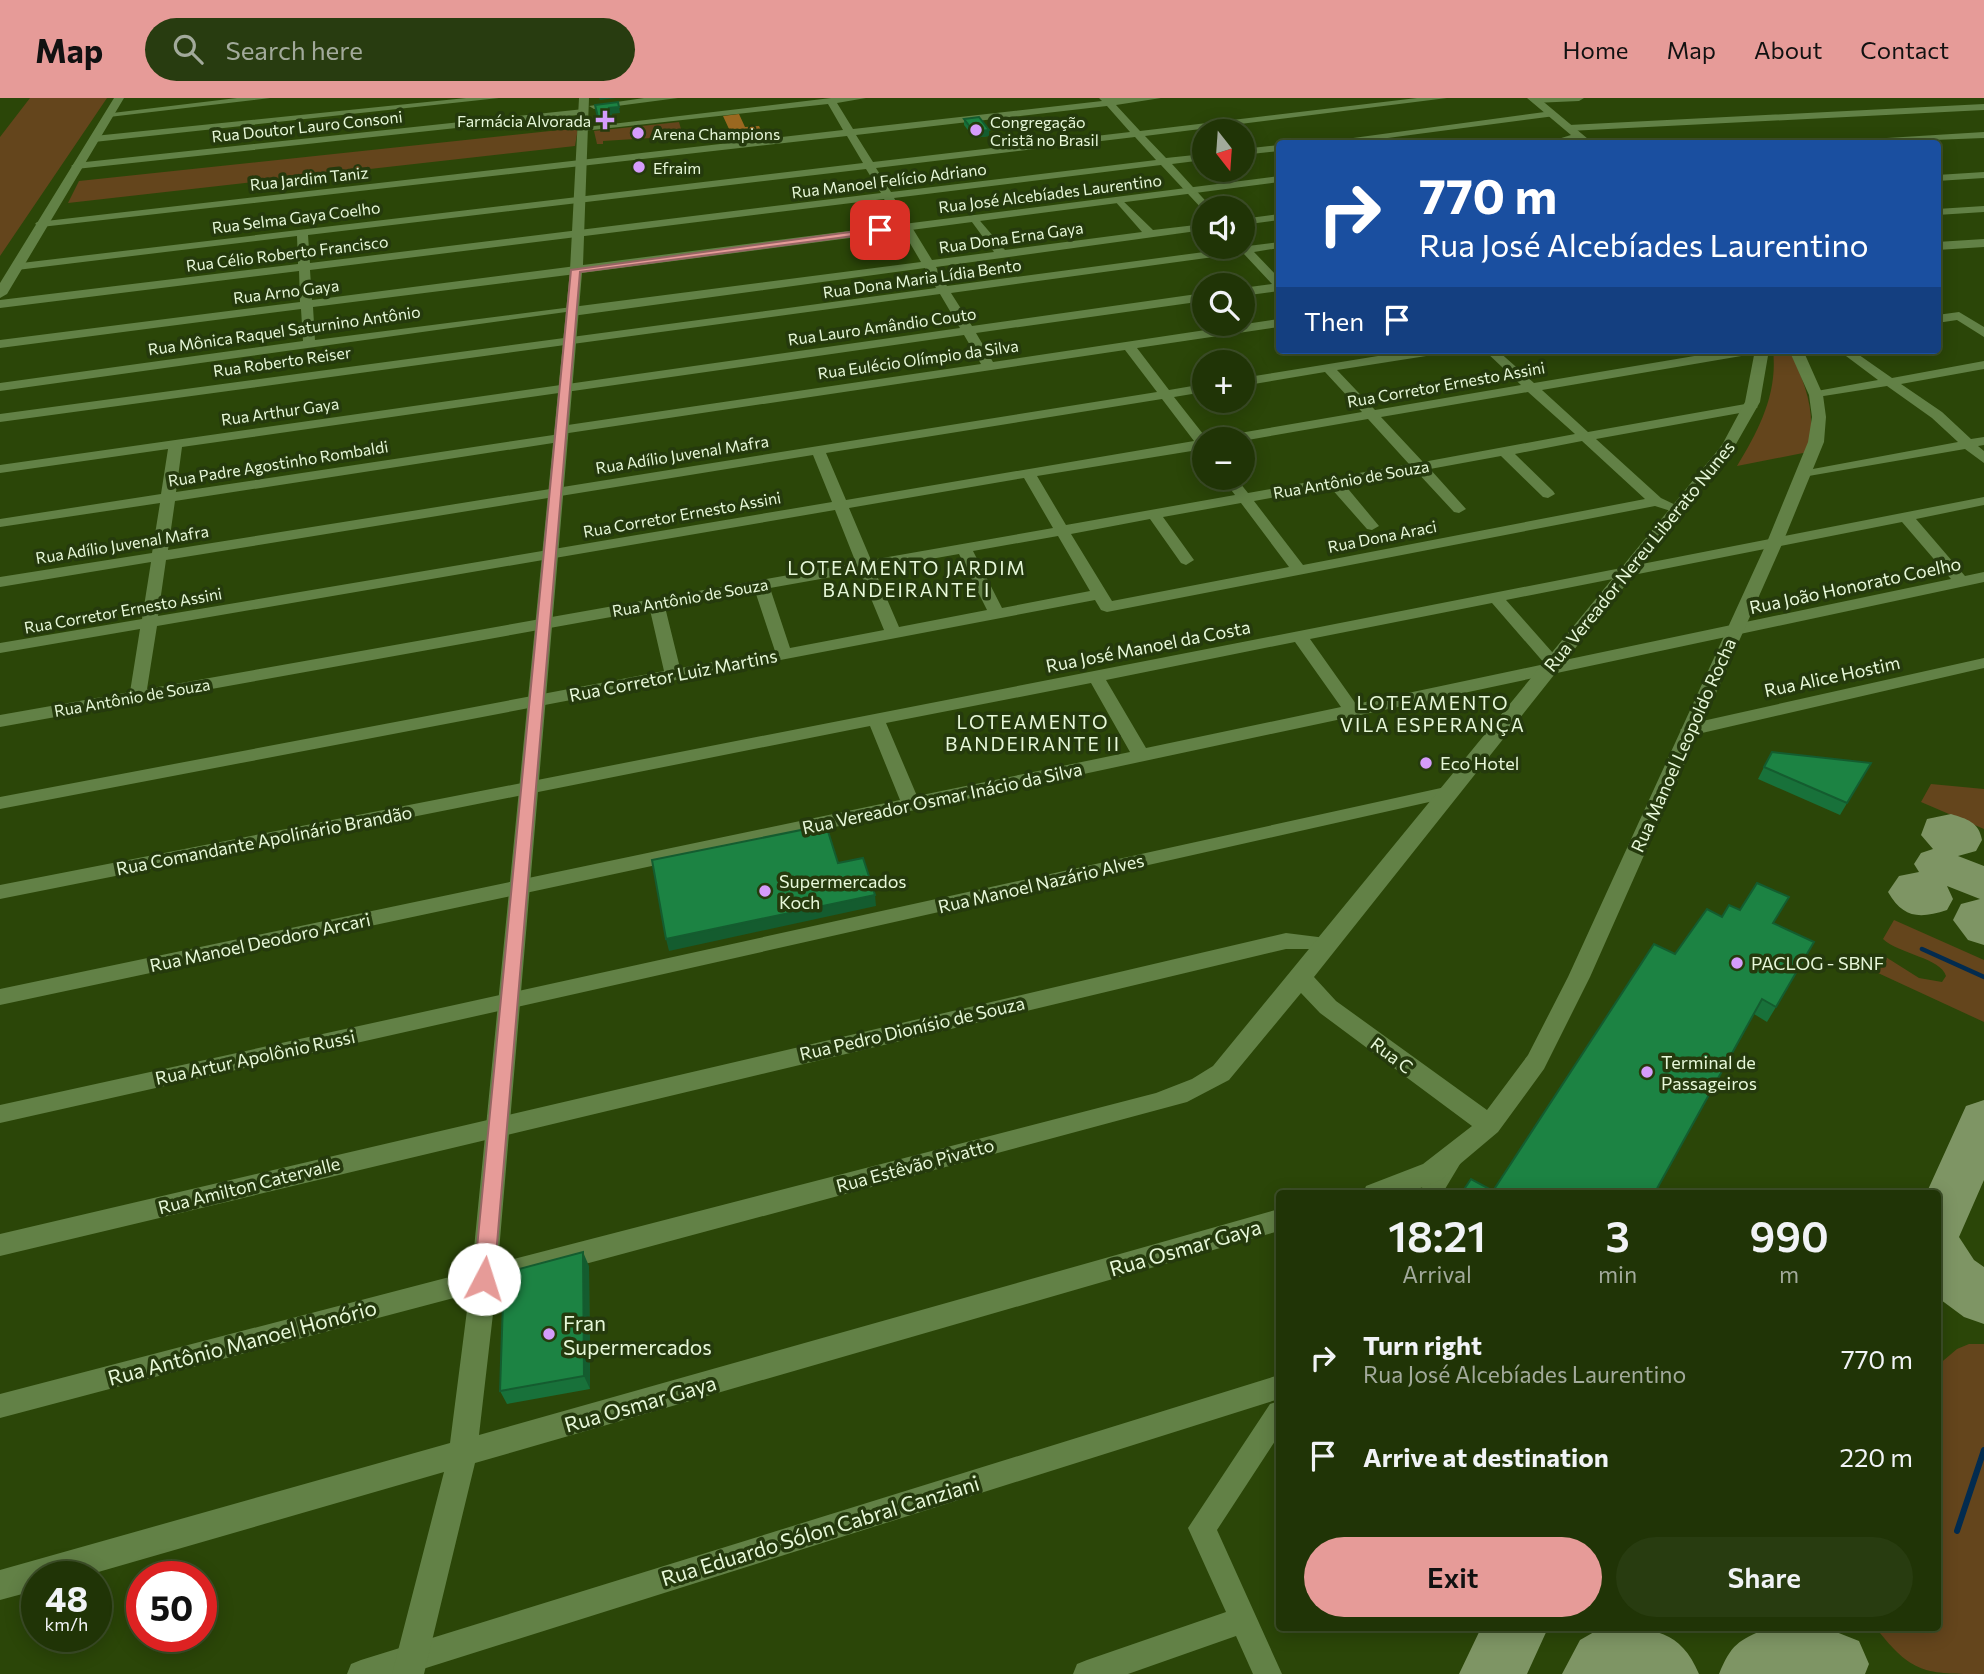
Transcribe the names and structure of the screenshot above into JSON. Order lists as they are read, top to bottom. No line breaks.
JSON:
{"streets":{"main road":["Rua José Alcebíades Laurentino","Rua Vereador Nereu Liberato Nunes","Rua Manoel Leopoldo Rocha","Rua C","Rua Estêvão Pivatto","Rua Osmar Gaya"],"street":["Rua Doutor Lauro Consoni","Rua Jardim Taniz","Rua Manoel Felício Adriano","Rua Selma Gaya Coelho","Rua Dona Erna Gaya","Rua Célio Roberto Francisco","Rua Dona Maria Lídia Bento","Rua Arno Gaya","Rua Lauro Amândio Couto","Rua Mônica Raquel Saturnino Antônio","Rua Eulécio Olímpio da Silva","Rua Roberto Reiser","Rua Corretor Ernesto Assini","Rua Arthur Gaya","Rua Adílio Juvenal Mafra","Rua Padre Agostinho Rombaldi","Rua Antônio de Souza","Rua Dona Araci","Rua João Honorato Coelho","Rua José Manoel da Costa","Rua Corretor Luiz Martins","Rua Alice Hostim","Rua Vereador Osmar Inácio da Silva","Rua Comandante Apolinário Brandão","Rua Manoel Nazário Alves","Rua Manoel Deodoro Arcari","Rua Pedro Dionísio de Souza","Rua Artur Apolônio Russi","Rua Amilton Catervalle","Rua Antônio Manoel Honório","Rua Eduardo Sólon Cabral Canziani"]},"crossings":[["Rua Manoel Felício Adriano","Rua Célio Roberto Francisco"],["Rua José Alcebíades Laurentino","Rua Arno Gaya"],["Rua Dona Erna Gaya","Rua Mônica Raquel Saturnino Antônio"],["Rua Dona Maria Lídia Bento","Rua Roberto Reiser"],["Rua Lauro Amândio Couto","Rua Arthur Gaya"],["Rua Eulécio Olímpio da Silva","Rua Padre Agostinho Rombaldi"],["Rua Antônio de Souza","Rua Vereador Nereu Liberato Nunes"],["Rua Dona Araci","Rua Corretor Luiz Martins"],["Rua Vereador Nereu Liberato Nunes","Rua José Manoel da Costa"],["Rua Vereador Nereu Liberato Nunes","Rua Vereador Osmar Inácio da Silva"],["Rua Vereador Nereu Liberato Nunes","Rua Manoel Nazário Alves"],["Rua Vereador Nereu Liberato Nunes","Rua Pedro Dionísio de Souza"],["Rua Vereador Nereu Liberato Nunes","Rua C"],["Rua Vereador Nereu Liberato Nunes","Rua Estêvão Pivatto"],["Rua João Honorato Coelho","Rua Manoel Leopoldo Rocha"],["Rua João Honorato Coelho","Rua Vereador Osmar Inácio da Silva"],["Rua José Manoel da Costa","Rua Manoel Leopoldo Rocha"],["Rua José Manoel da Costa","Rua Comandante Apolinário Brandão"],["Rua Alice Hostim","Rua Manoel Leopoldo Rocha"],["Rua Manoel Leopoldo Rocha","Rua Vereador Osmar Inácio da Silva"],["Rua Manoel Leopoldo Rocha","Rua C"],["Rua Vereador Osmar Inácio da Silva","Rua Manoel Deodoro Arcari"],["Rua Manoel Nazário Alves","Rua Artur Apolônio Russi"],["Rua Pedro Dionísio de Souza","Rua Amilton Catervalle"],["Rua C","Rua Estêvão Pivatto"],["Rua Estêvão Pivatto","Rua Antônio Manoel Honório"]],"districts":["LOTEAMENTO JARDIM BANDEIRANTE I","LOTEAMENTO VILA ESPERANÇA","LOTEAMENTO BANDEIRANTE II"],"places":{"health":["Farmácia Alvorada"],"other":["Congregação Cristã no Brasil","Arena Champions","Efraim","Eco Hotel","Supermercados Koch","PACLOG - SBNF","Terminal de Passageiros","Fran Supermercados"]},"north":"bottom","page":{"header":"Map","search":"Search here","nav":["Home","Map","About","Contact"],"map_buttons":["+","−"],"turn":["770 m","Rua José Alcebíades Laurentino"],"then":"Then","eta":["18:21","Arrival","3","min","990","m"],"list":[{"name":"Turn right","note":"Rua José Alcebíades Laurentino","value":"770 m"},{"name":"Arrive at destination","value":"220 m"}],"buttons":["Exit","Share"],"speed":"48 km/h","limit":"50"}}
